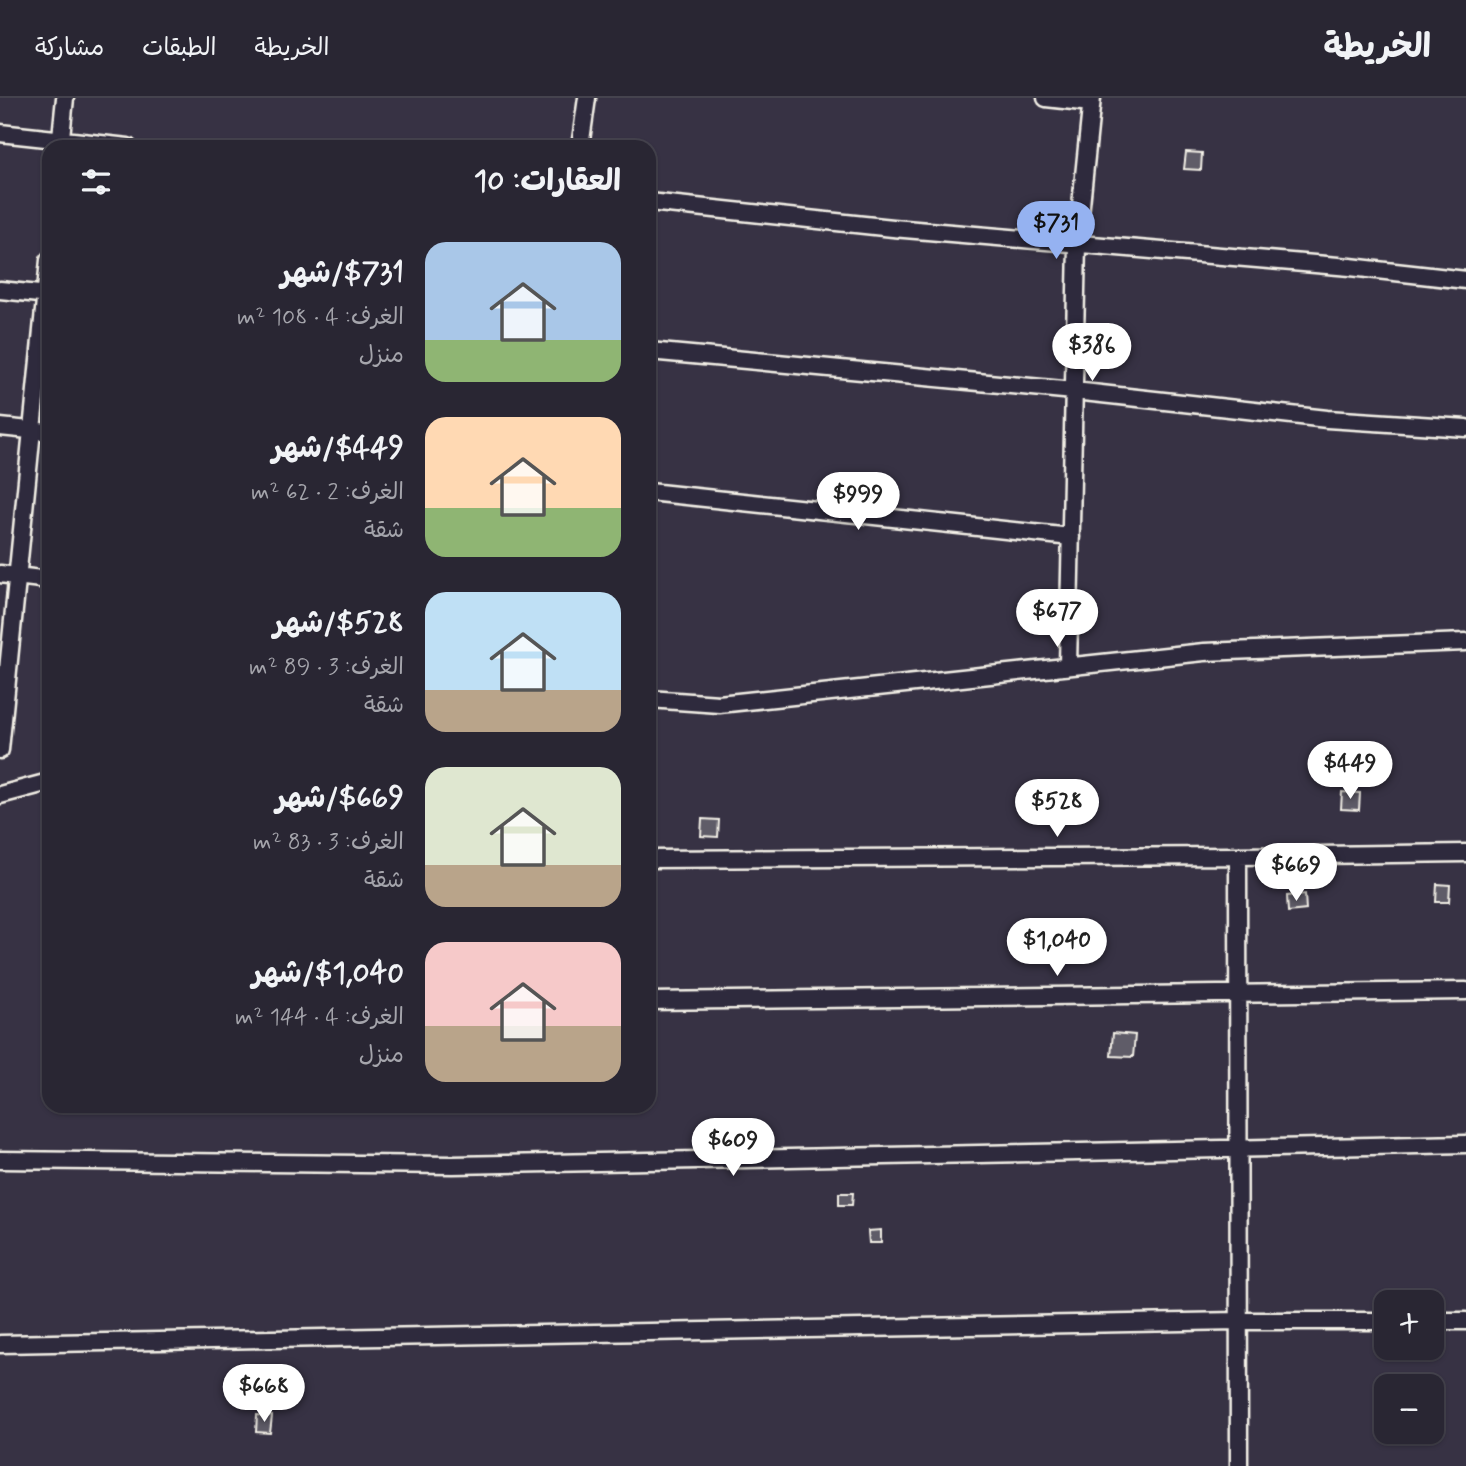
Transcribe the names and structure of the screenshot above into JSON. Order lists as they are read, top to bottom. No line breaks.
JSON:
{"page":{"header":"الخريطة","nav":["الخريطة","الطبقات","مشاركة"],"heading":"العقارات: 10","price":["$731","$386","$999","$677","$449","$528","$669","$1,040","$609","$668"],"list":[{"name":"$731/شهر","note":"الغرف: 4 · 108 m² · منزل"},{"name":"$449/شهر","note":"الغرف: 2 · 62 m² · شقة"},{"name":"$528/شهر","note":"الغرف: 3 · 89 m² · شقة"},{"name":"$669/شهر","note":"الغرف: 3 · 83 m² · شقة"},{"name":"$1,040/شهر","note":"الغرف: 4 · 144 m² · منزل"}],"map_buttons":["+","−"]}}
